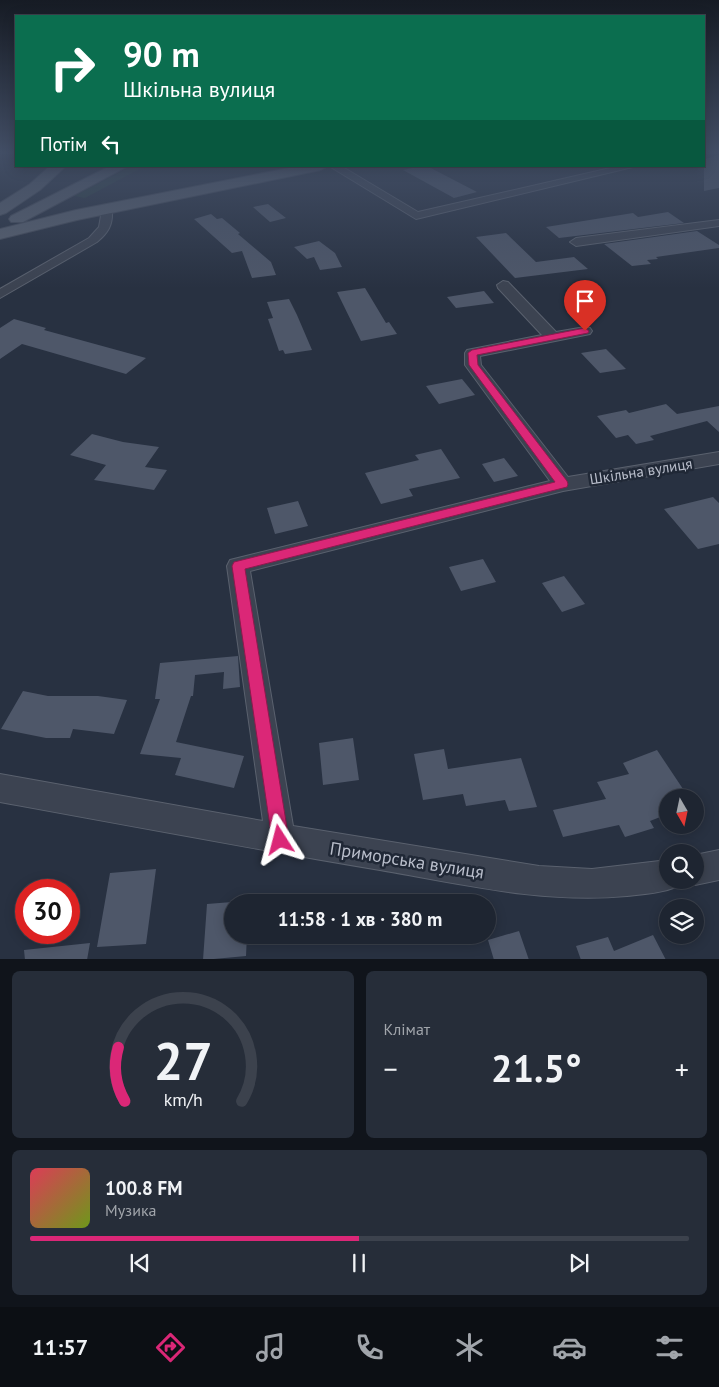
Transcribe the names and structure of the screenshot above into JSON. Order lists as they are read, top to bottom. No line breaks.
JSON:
{"streets":{"street":["Шкільна вулиця","Приморська вулиця"]},"crossings":[["Шкільна вулиця","Приморська вулиця"]],"north":"bottom","page":{"turn":["90 m","Шкільна вулиця"],"then":"Потім","limit":"30","trip":"11:58 · 1 хв · 380 m","tile":"Клімат","heat":["−","21.5°","+"],"song":["100.8 FM","Музика"],"tabs":"11:57","gauge":["27","km/h"]}}
